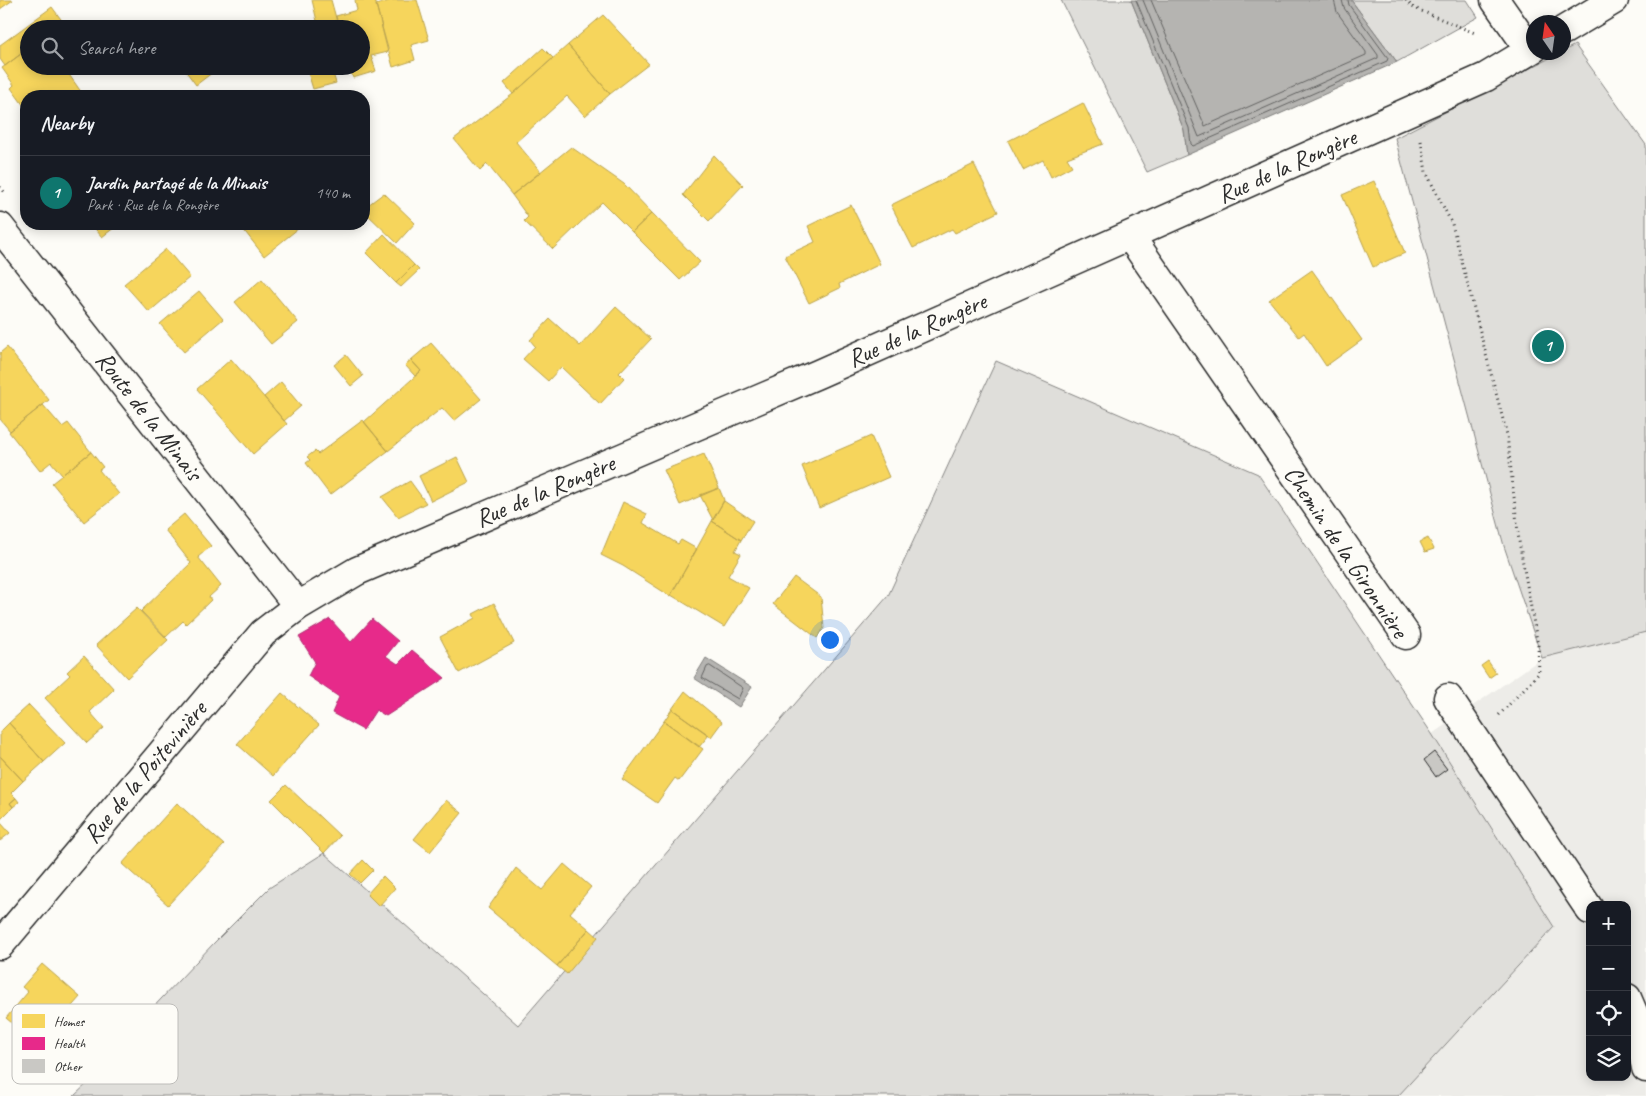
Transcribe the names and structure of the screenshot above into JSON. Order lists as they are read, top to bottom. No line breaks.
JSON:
{"streets":{"street":["Rue de la Rongère","Route de la Minais","Chemin de la Gironnière","Rue de la Poitevinière"]},"crossings":[["Rue de la Rongère","Route de la Minais"],["Rue de la Rongère","Chemin de la Gironnière"],["Rue de la Rongère","Rue de la Poitevinière"],["Route de la Minais","Rue de la Poitevinière"]],"legend":["Homes","Health","Other"],"north":"top","page":{"search":"Search here","heading":"Nearby","list":[{"mark":"1","name":"Jardin partagé de la Minais","note":"Park · Rue de la Rongère","value":"140 m"}],"pins":"1","map_buttons":["+","−"]}}
